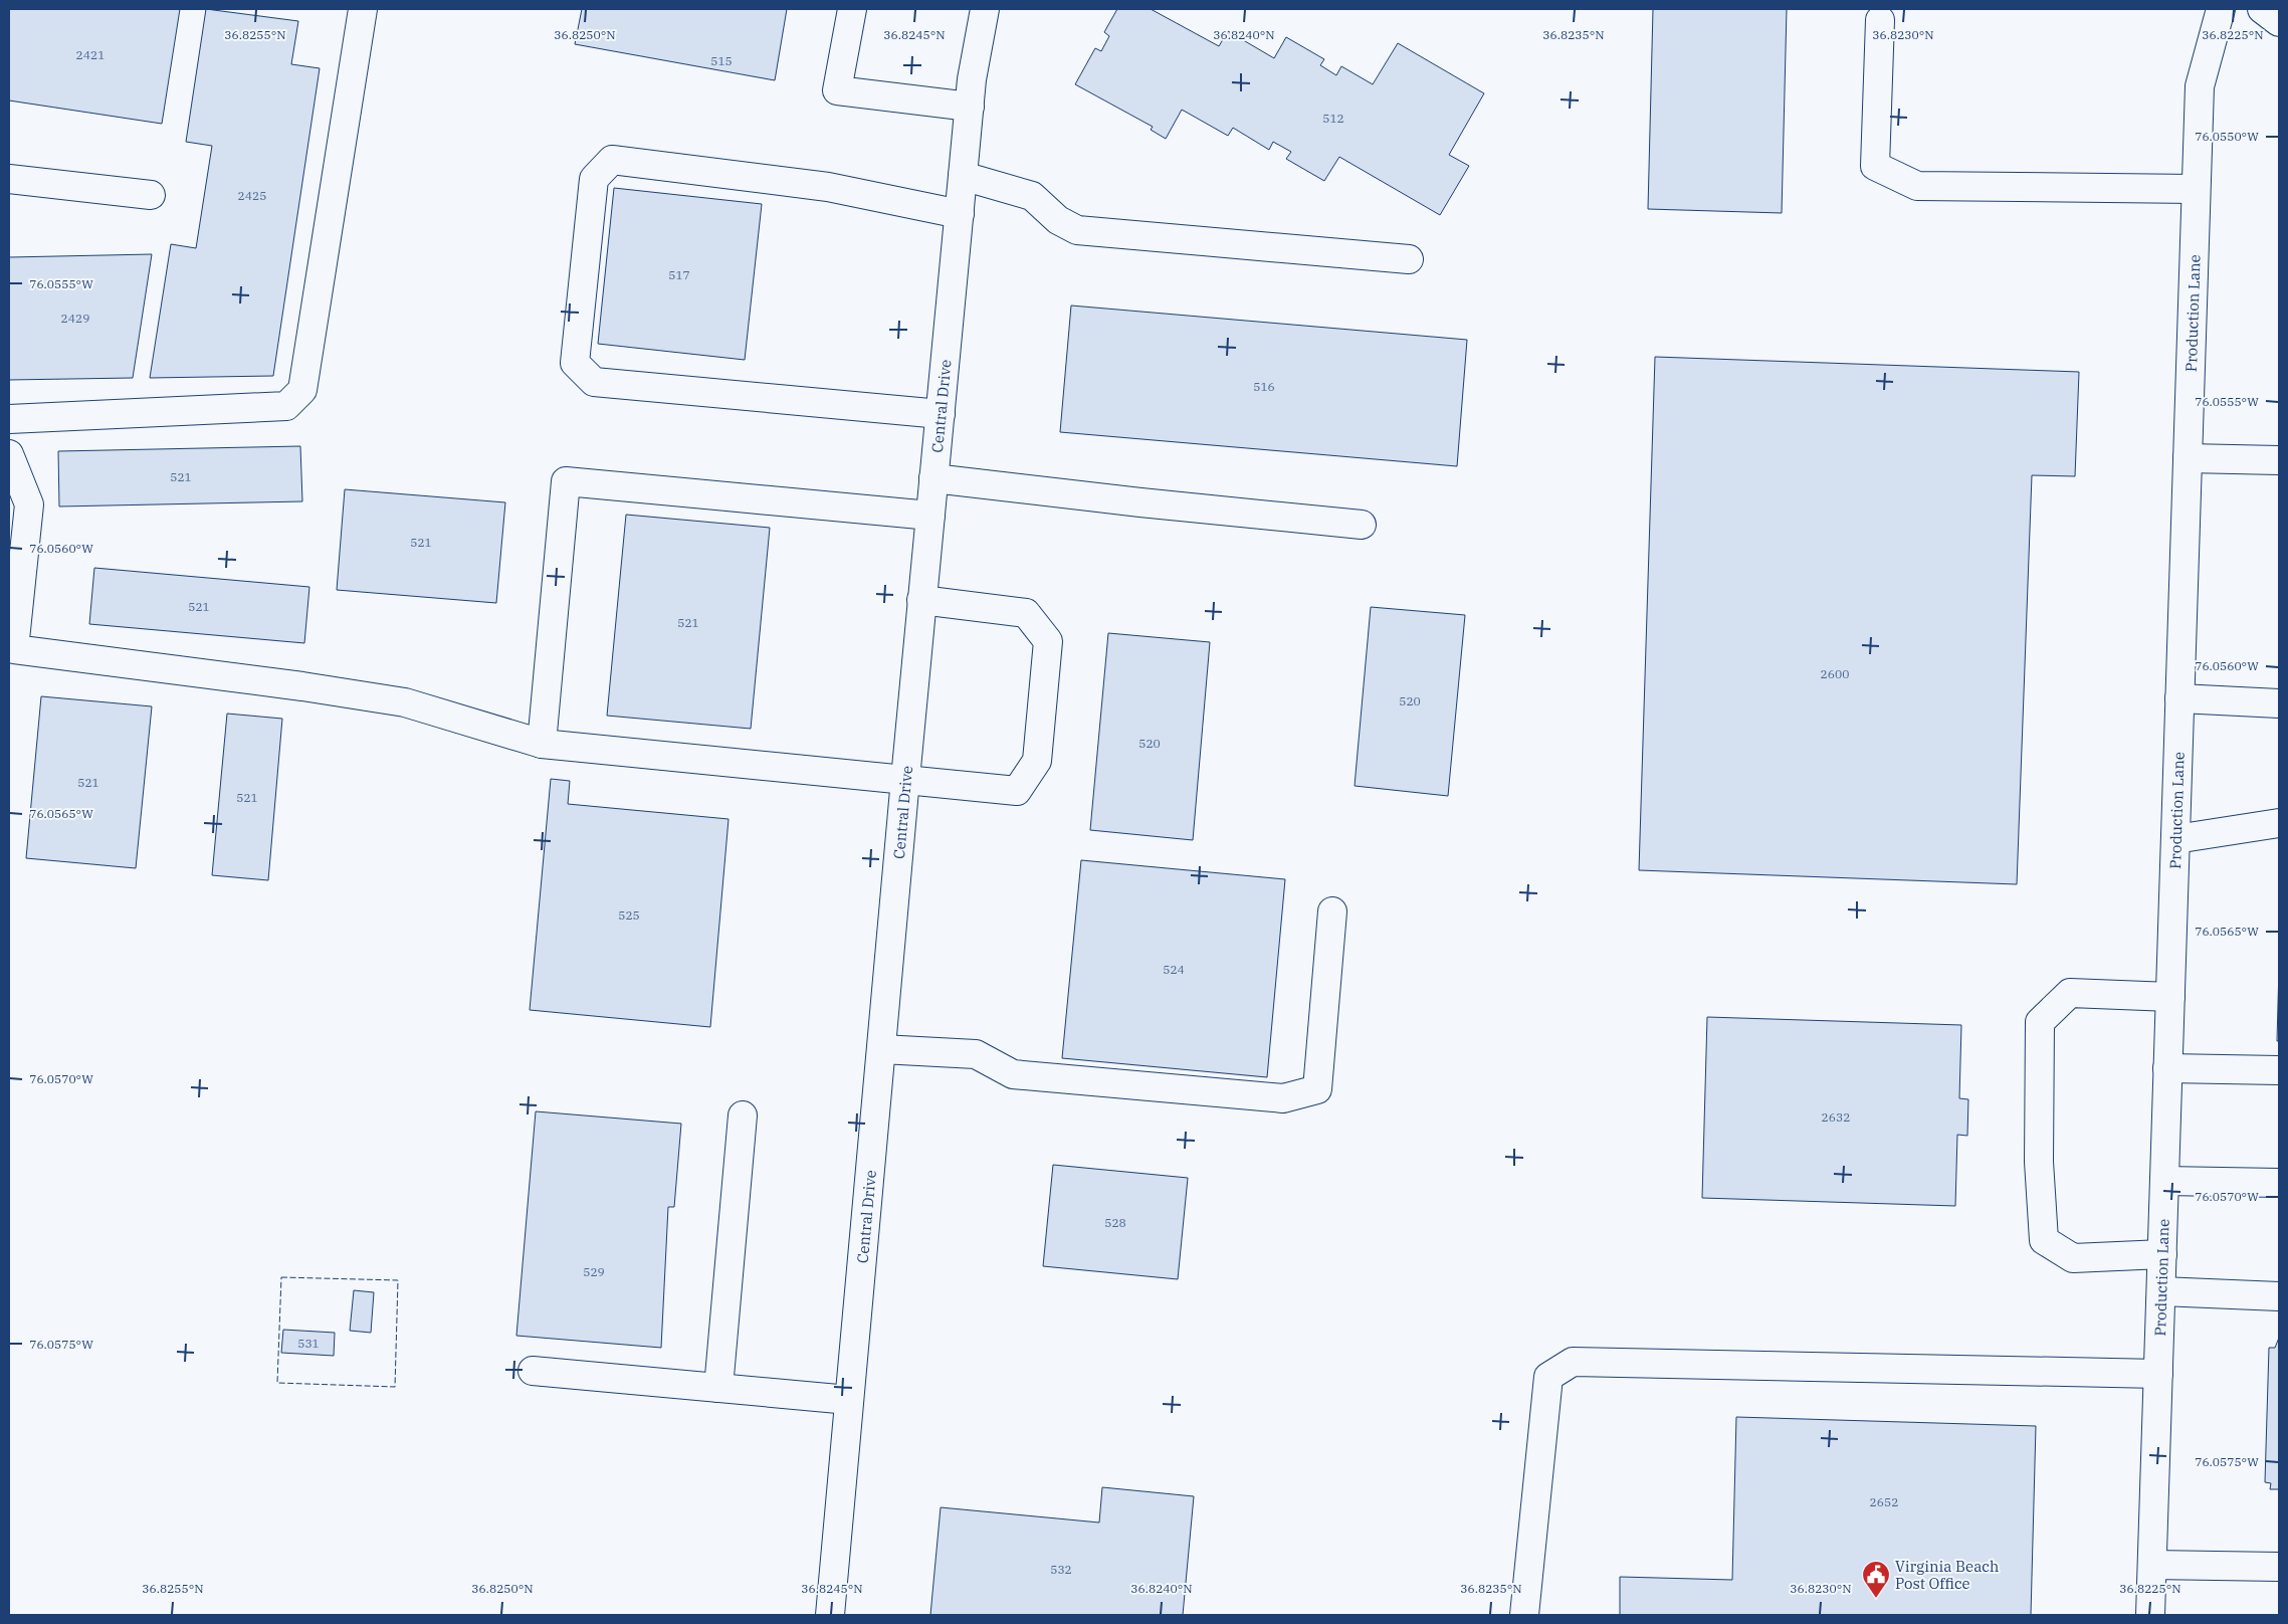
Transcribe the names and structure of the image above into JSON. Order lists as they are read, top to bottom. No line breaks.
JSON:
{"streets":{"street":["Production Lane","Central Drive"]},"places":{"public building":["Virginia Beach Post Office"]},"house_numbers":["2421","515","512","2425","517","2429","516","521","521","521","521","2600","520","520","521","521","525","524","2632","528","529","531","2652","532"],"coordinates":["36.8255°N","36.8250°N","36.8245°N","36.8240°N","36.8235°N","36.8230°N","36.8225°N","76.0550°W","76.0555°W","76.0560°W","76.0565°W","76.0570°W","76.0575°W"]}
